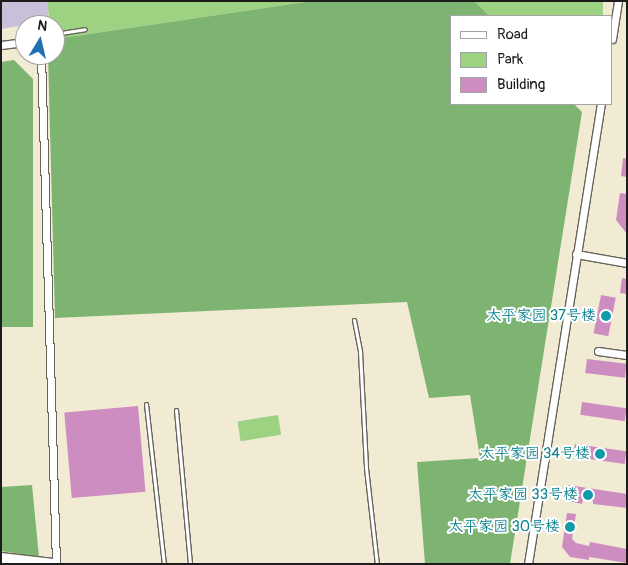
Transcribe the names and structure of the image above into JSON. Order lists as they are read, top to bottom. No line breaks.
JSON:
{"places":["太平家园 37号楼","太平家园 34号楼","太平家园 33号楼","太平家园 30号楼"],"legend":["Road","Park","Building"],"north":"top"}
